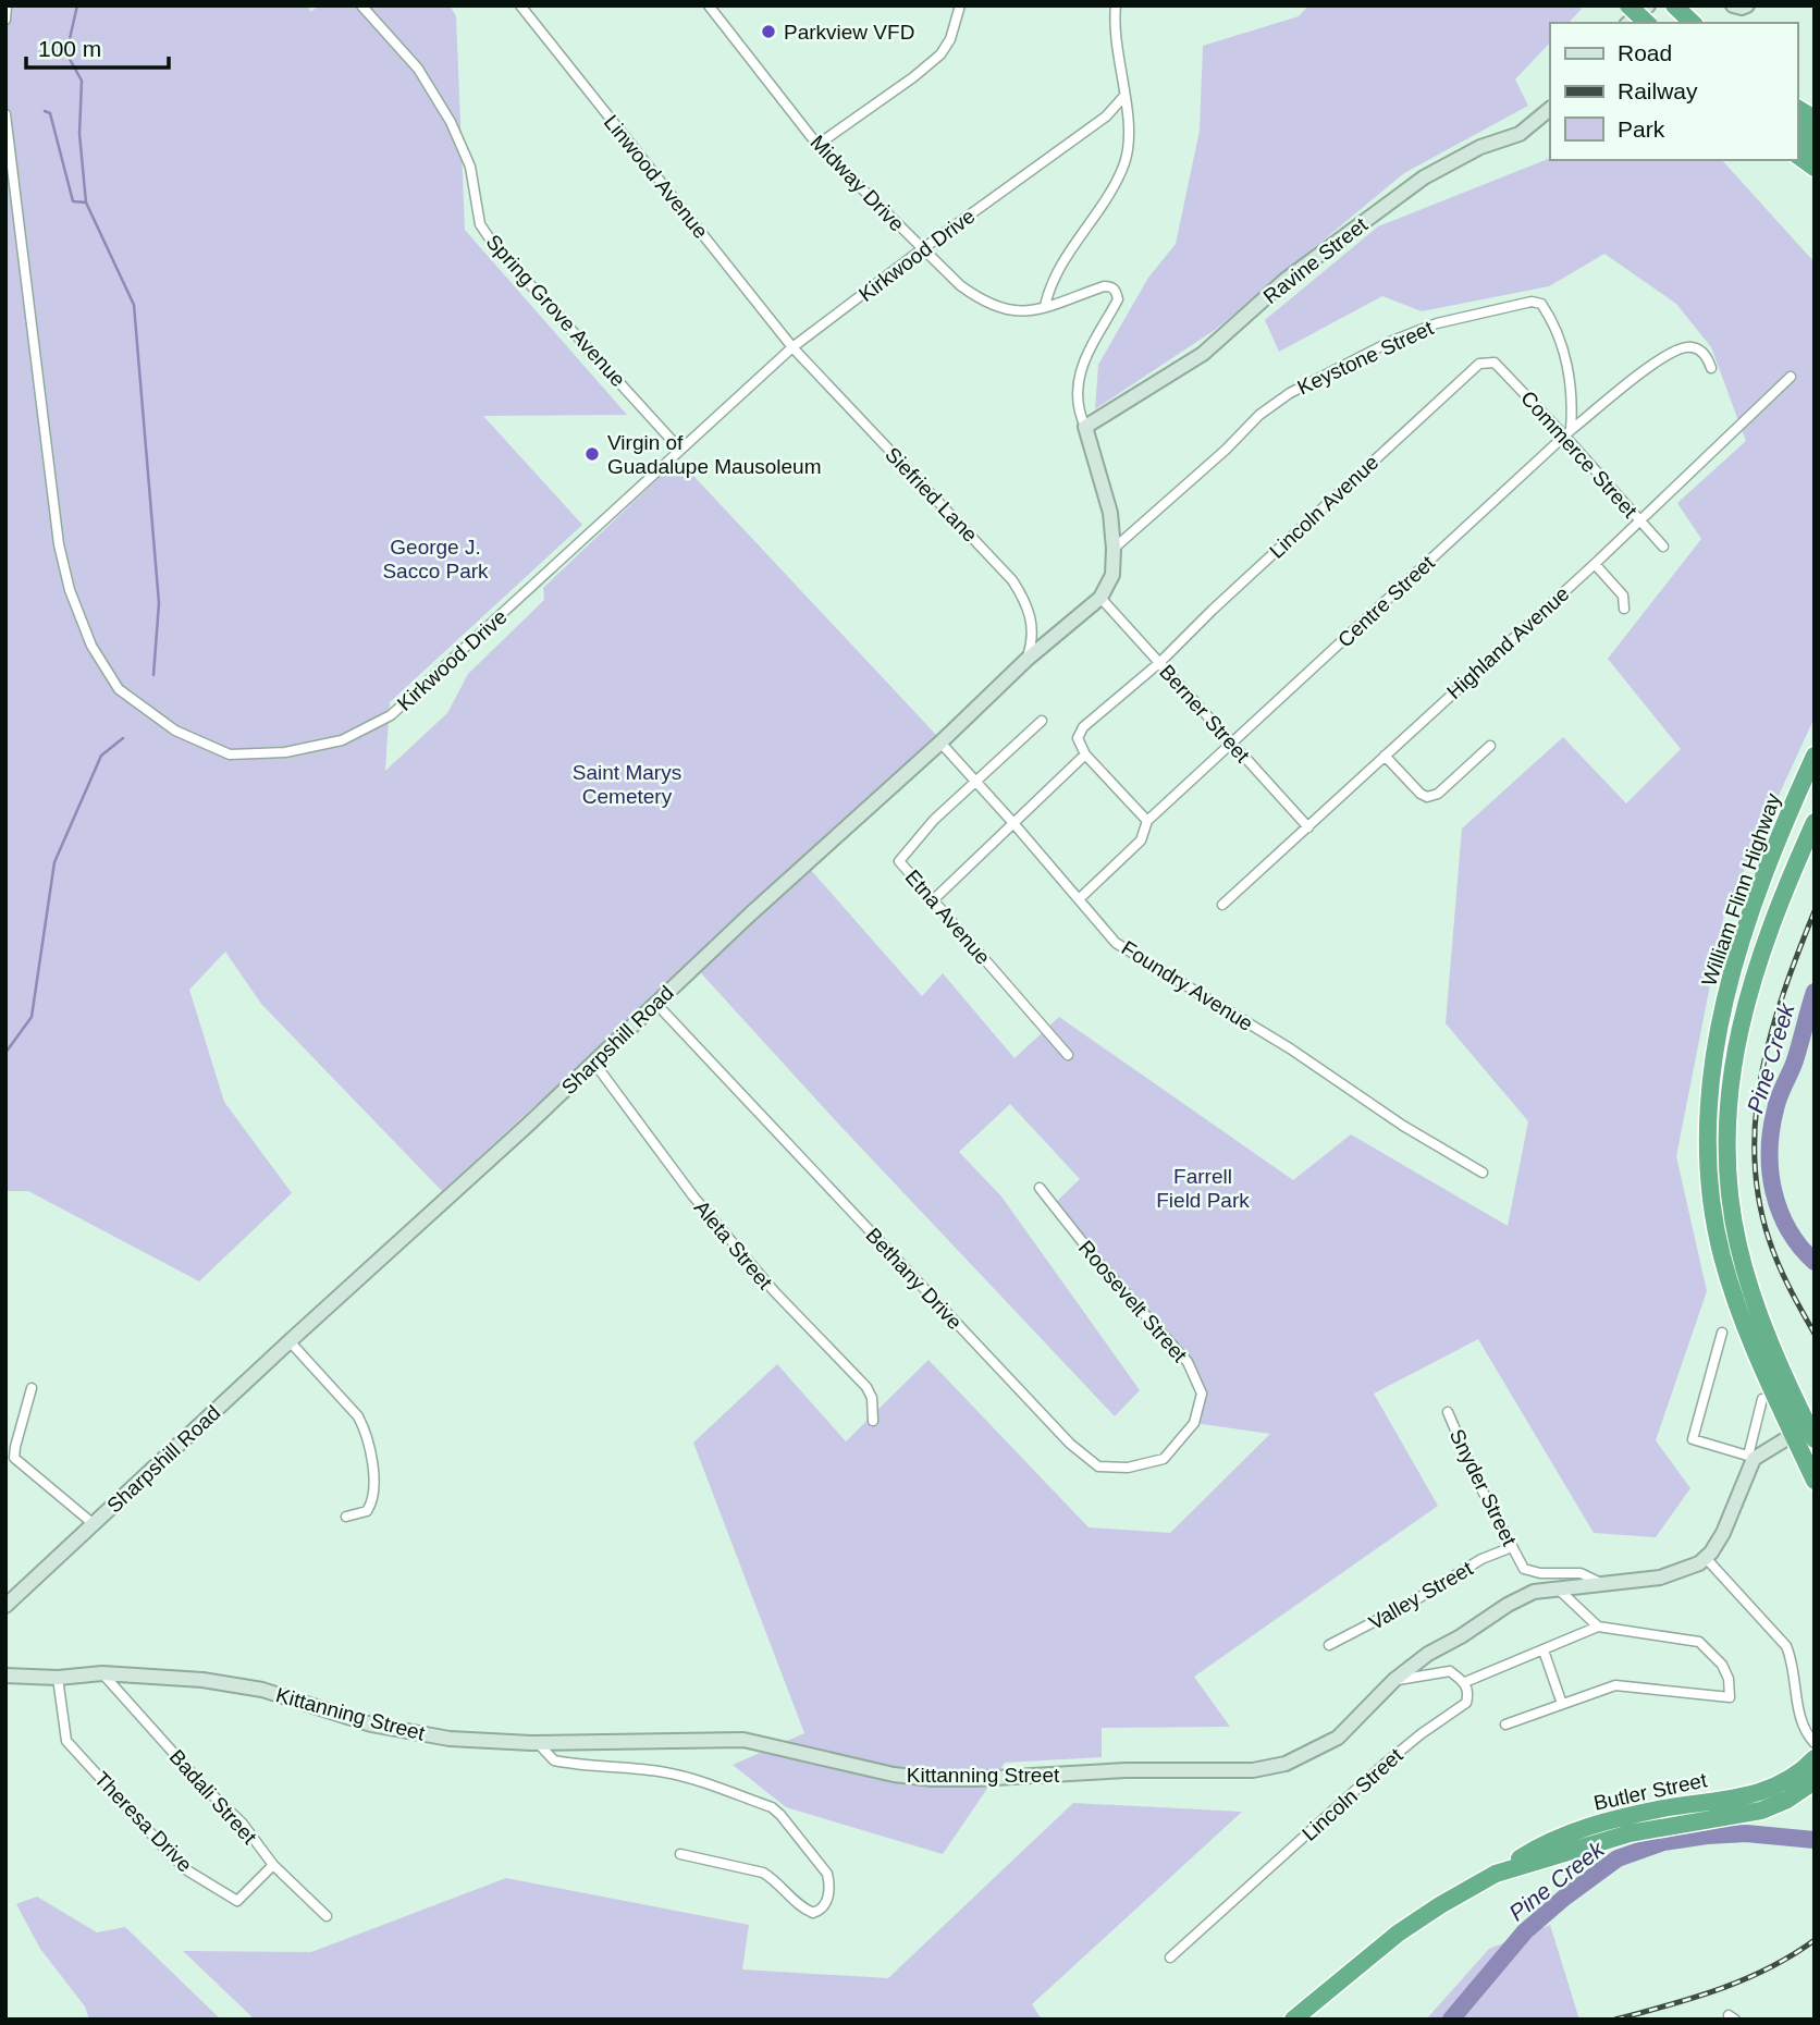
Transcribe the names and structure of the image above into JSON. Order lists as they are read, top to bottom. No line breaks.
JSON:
{"streets":{"highway":["William Flinn Highway","Butler Street"],"street":["Linwood Avenue","Midway Drive","Kirkwood Drive","Ravine Street","Spring Grove Avenue","Keystone Street","Commerce Street","Siefried Lane","Lincoln Avenue","Centre Street","Highland Avenue","Berner Street","Etna Avenue","Foundry Avenue","Sharpshill Road","Aleta Street","Bethany Drive","Roosevelt Street","Snyder Street","Valley Street","Kittanning Street","Lincoln Street","Badali Street","Theresa Drive"]},"crossings":[["Linwood Avenue","Kirkwood Drive"],["Linwood Avenue","Siefried Lane"],["Midway Drive","Kirkwood Drive"],["Midway Drive","Ravine Street"],["Kirkwood Drive","Spring Grove Avenue"],["Kirkwood Drive","Siefried Lane"],["Keystone Street","Commerce Street"],["Keystone Street","Centre Street"],["Commerce Street","Lincoln Avenue"],["Commerce Street","Centre Street"],["Commerce Street","Highland Avenue"],["Siefried Lane","Sharpshill Road"],["Lincoln Avenue","Berner Street"],["Centre Street","Berner Street"],["Centre Street","Foundry Avenue"],["Highland Avenue","Berner Street"],["Berner Street","Sharpshill Road"],["Etna Avenue","Foundry Avenue"],["Foundry Avenue","Sharpshill Road"],["Sharpshill Road","Aleta Street"],["Sharpshill Road","Bethany Drive"],["Bethany Drive","Roosevelt Street"],["Snyder Street","Valley Street"],["Snyder Street","Kittanning Street"],["Kittanning Street","Badali Street"],["Kittanning Street","Theresa Drive"],["Badali Street","Theresa Drive"]],"water":["Pine Creek"],"parks":["George J. Sacco Park","Saint Marys Cemetery","Farrell Field Park"],"places":["Parkview VFD","Virgin of Guadalupe Mausoleum"],"legend":["Road","Railway","Park"],"scale_bar":"100 m"}
